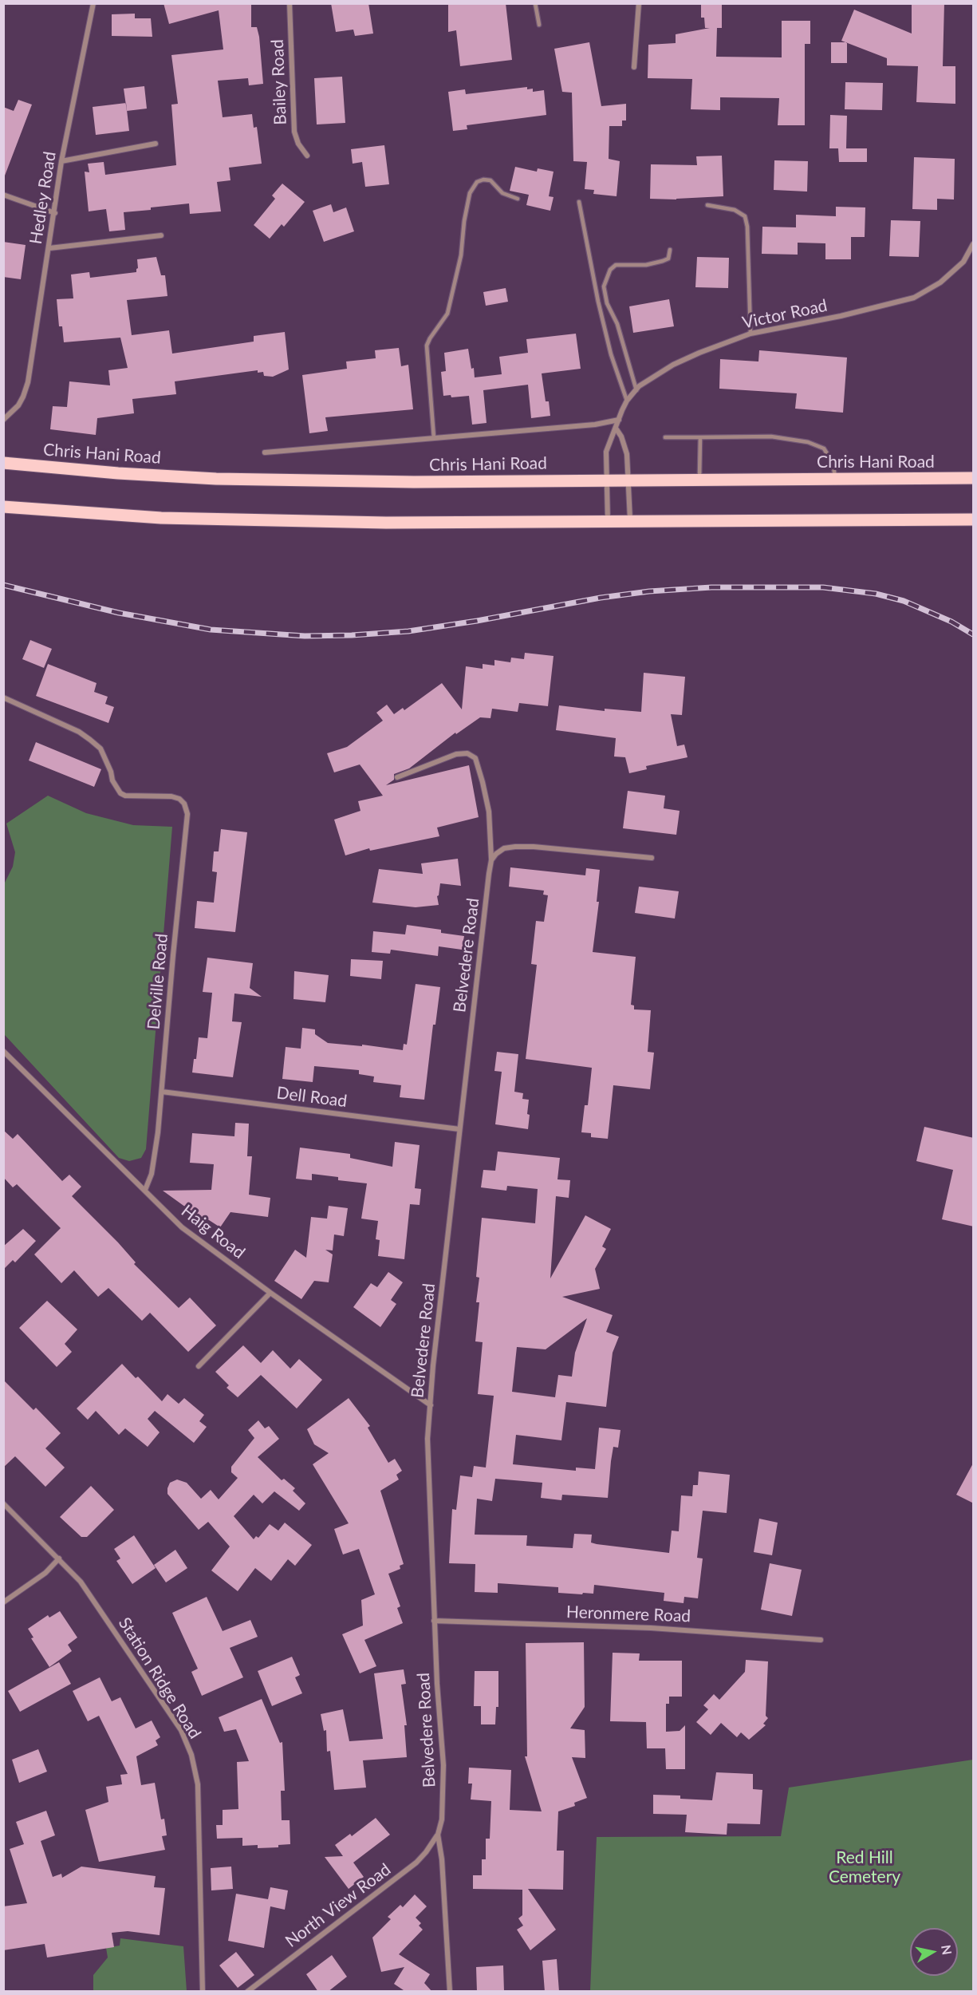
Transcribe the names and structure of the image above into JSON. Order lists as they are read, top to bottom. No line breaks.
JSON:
{"streets":{"main road":["Chris Hani Road"],"street":["Bailey Road","Hedley Road","Victor Road","Belvedere Road","Delville Road","Dell Road","Haig Road","Heronmere Road","Station Ridge Road","North View Road"]},"crossings":[["Victor Road","Chris Hani Road"],["Belvedere Road","Dell Road"],["Belvedere Road","Haig Road"],["Belvedere Road","Heronmere Road"],["Belvedere Road","North View Road"],["Delville Road","Dell Road"],["Delville Road","Haig Road"]],"parks":["Red Hill Cemetery"],"north":"right"}
